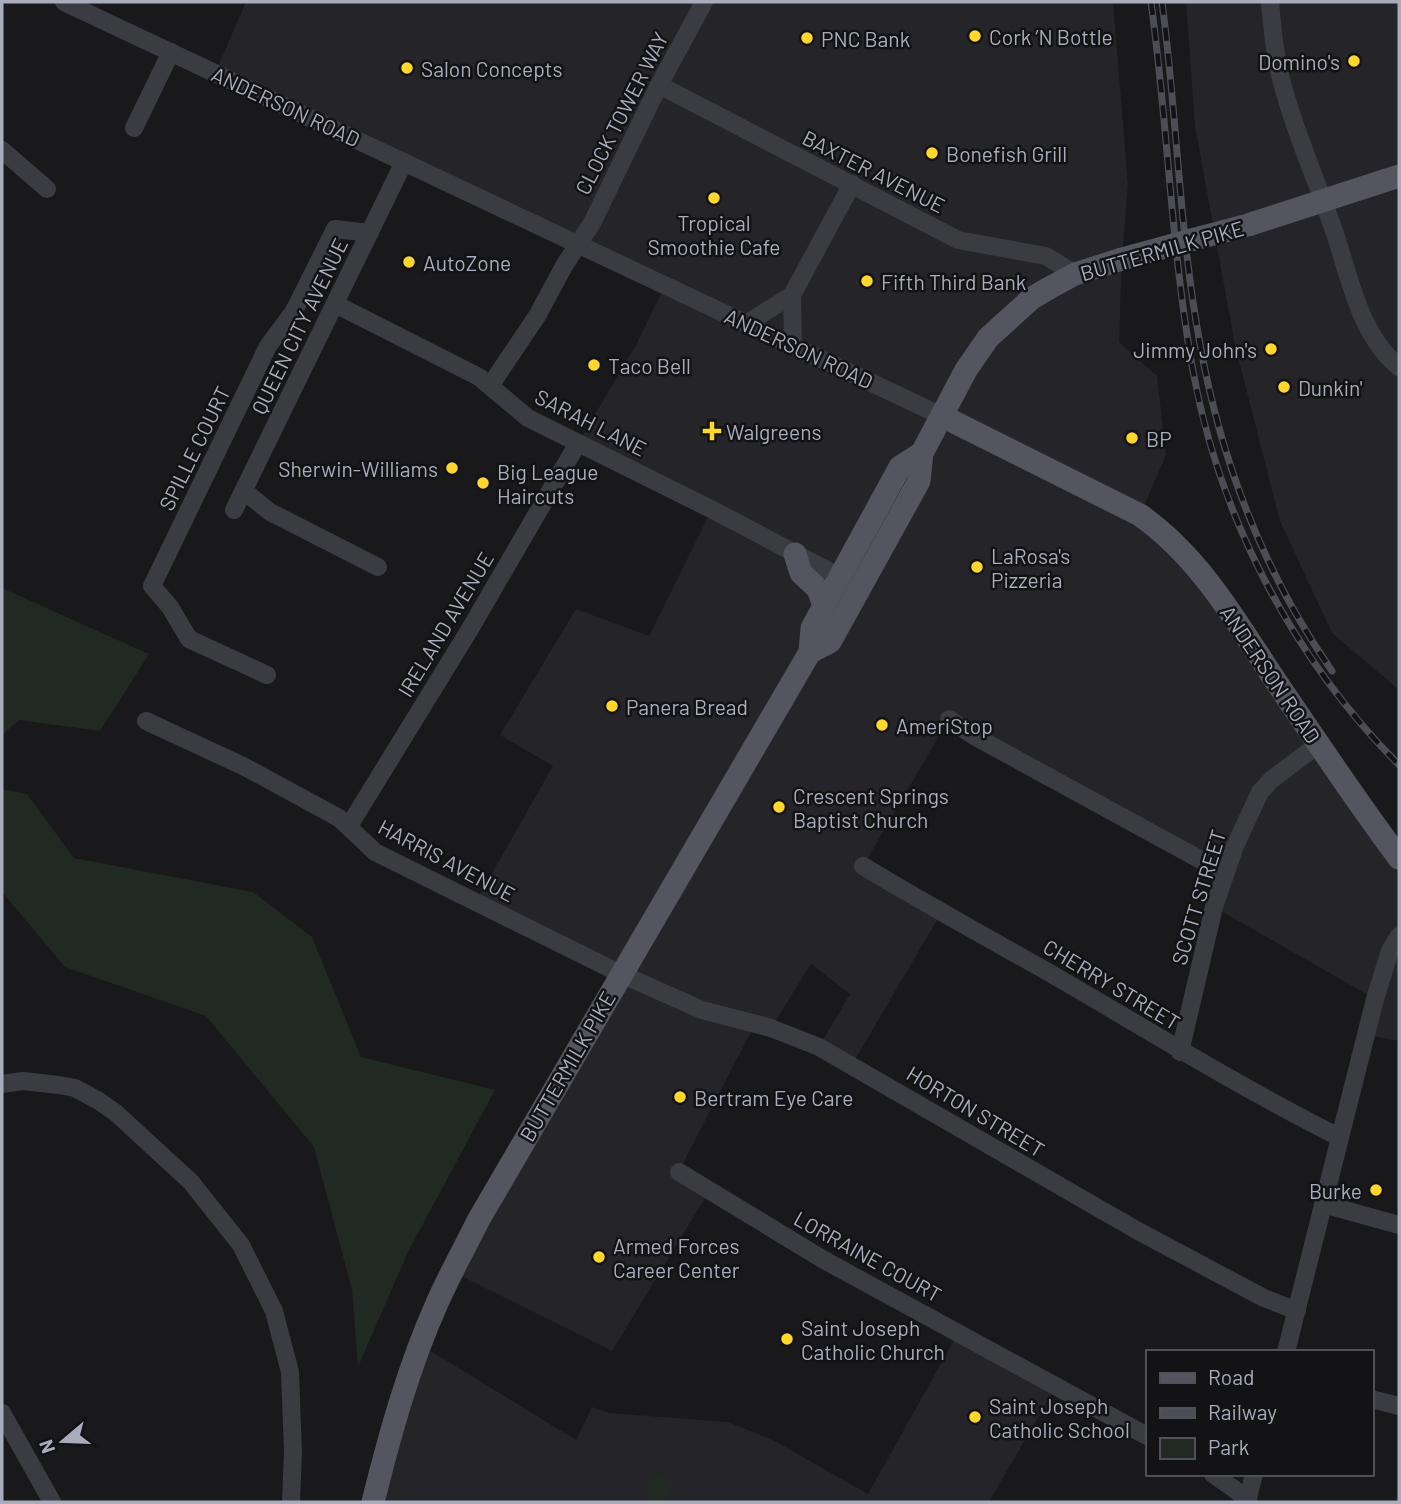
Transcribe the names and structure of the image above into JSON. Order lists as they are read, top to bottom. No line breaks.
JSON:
{"streets":{"main road":["ANDERSON ROAD","BUTTERMILK PIKE"],"street":["CLOCK TOWER WAY","BAXTER AVENUE","QUEEN CITY AVENUE","SARAH LANE","SPILLE COURT","IRELAND AVENUE","HARRIS AVENUE","SCOTT STREET","CHERRY STREET","HORTON STREET","LORRAINE COURT"]},"crossings":[["ANDERSON ROAD","CLOCK TOWER WAY"],["ANDERSON ROAD","BUTTERMILK PIKE"],["ANDERSON ROAD","QUEEN CITY AVENUE"],["ANDERSON ROAD","SCOTT STREET"],["CLOCK TOWER WAY","BAXTER AVENUE"],["CLOCK TOWER WAY","SARAH LANE"],["BAXTER AVENUE","BUTTERMILK PIKE"],["BUTTERMILK PIKE","SARAH LANE"],["BUTTERMILK PIKE","HARRIS AVENUE"],["BUTTERMILK PIKE","HORTON STREET"],["QUEEN CITY AVENUE","SARAH LANE"],["QUEEN CITY AVENUE","SPILLE COURT"],["SARAH LANE","IRELAND AVENUE"],["IRELAND AVENUE","HARRIS AVENUE"],["HARRIS AVENUE","HORTON STREET"],["SCOTT STREET","CHERRY STREET"]],"places":{"other":["Cork ’N Bottle","PNC Bank","Domino's","Salon Concepts","Bonefish Grill","Tropical Smoothie Cafe","AutoZone","Fifth Third Bank","Jimmy John's","Taco Bell","Dunkin'","BP","Sherwin-Williams","Big League Haircuts","LaRosa's Pizzeria","Panera Bread","AmeriStop","Crescent Springs Baptist Church","Bertram Eye Care","Burke","Armed Forces Career Center","Saint Joseph Catholic Church","Saint Joseph Catholic School"],"health":["Walgreens"]},"legend":["Road","Railway","Park"],"north":"left"}
